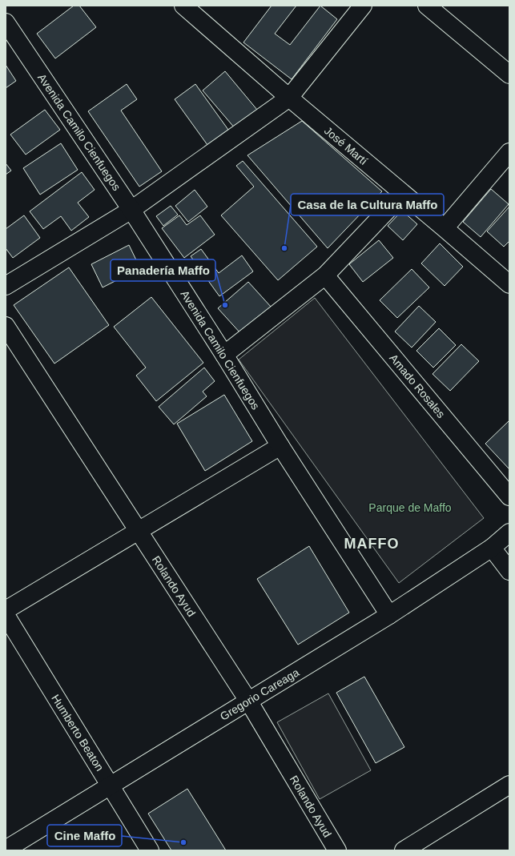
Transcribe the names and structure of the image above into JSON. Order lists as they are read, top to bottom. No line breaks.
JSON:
{"streets":{"street":["Avenida Camilo Cienfuegos","José Martí","Amado Rosales","Rolando Ayud","Gregorio Careaga","Humberto Beaton"]},"crossings":[["Avenida Camilo Cienfuegos","Gregorio Careaga"],["Rolando Ayud","Gregorio Careaga"],["Gregorio Careaga","Humberto Beaton"]],"districts":["MAFFO"],"parks":["Parque de Maffo"],"places":["Casa de la Cultura Maffo","Panadería Maffo","Cine Maffo"]}
